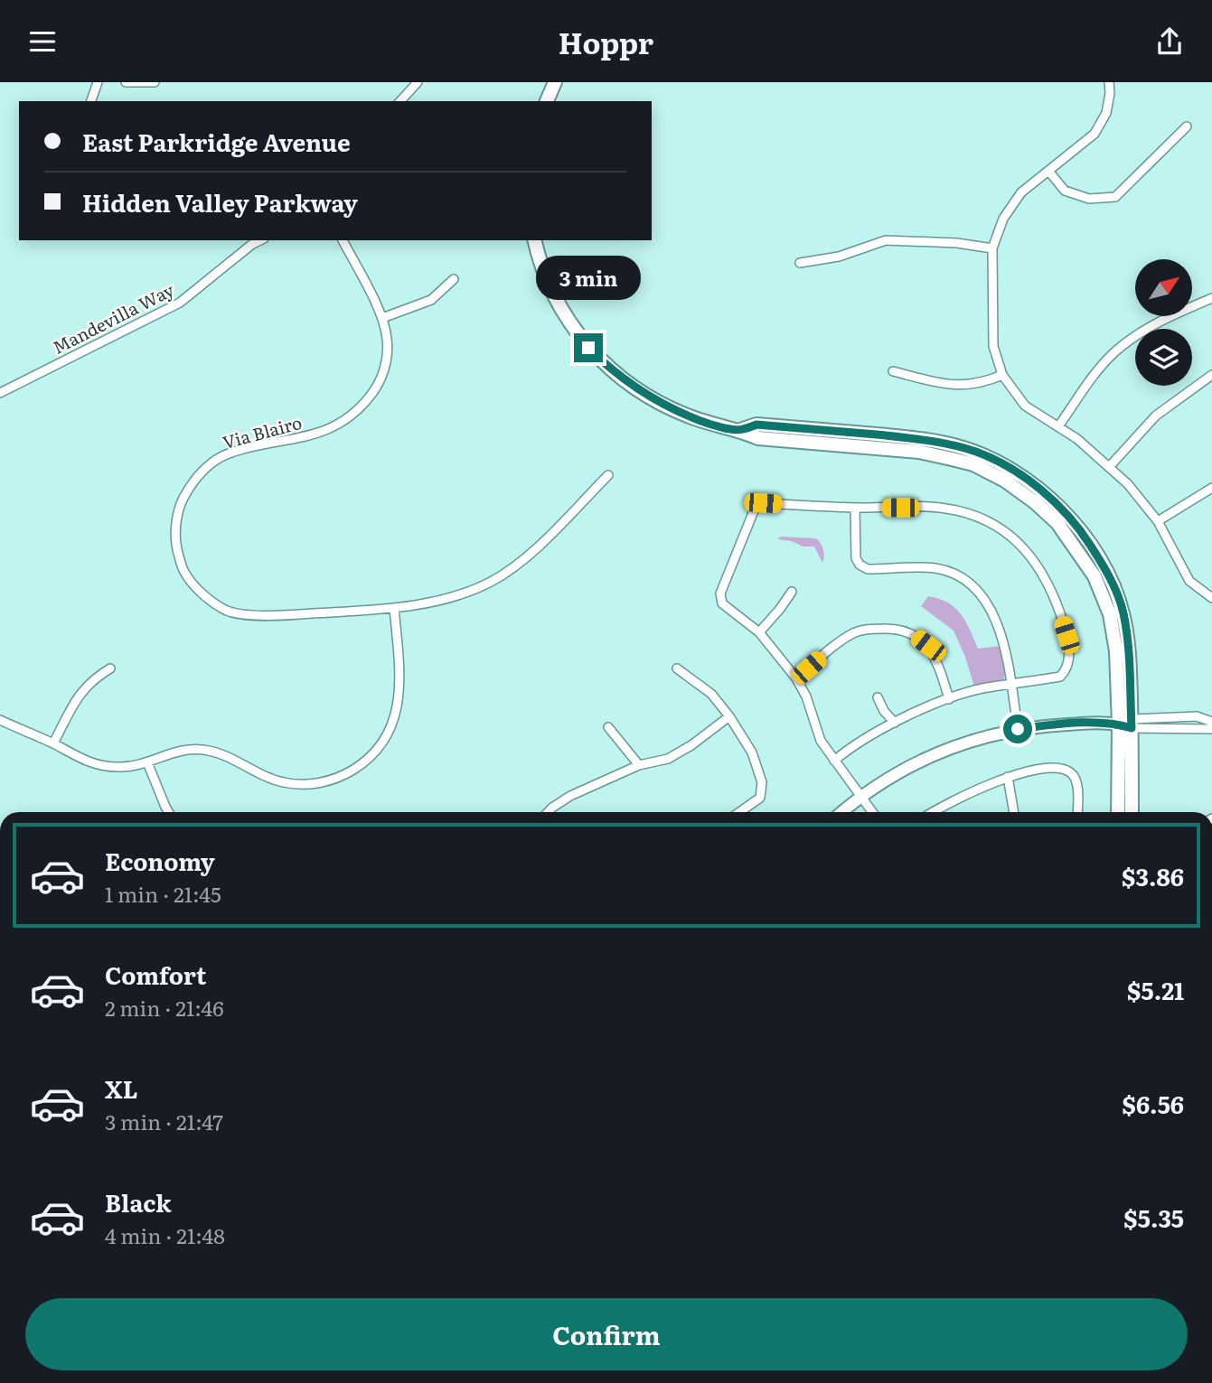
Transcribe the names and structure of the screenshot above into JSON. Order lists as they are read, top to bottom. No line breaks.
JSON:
{"streets":{"street":["Mandevilla Way","Via Blairo"]},"north":"top right","page":{"header":"Hoppr","banner":["East Parkridge Avenue","Hidden Valley Parkway"],"bubble":"3 min","list":[{"name":"Economy","note":"1 min · 21:45","value":"$3.86"},{"name":"Comfort","note":"2 min · 21:46","value":"$5.21"},{"name":"XL","note":"3 min · 21:47","value":"$6.56"},{"name":"Black","note":"4 min · 21:48","value":"$5.35"}],"buttons":"Confirm"}}
